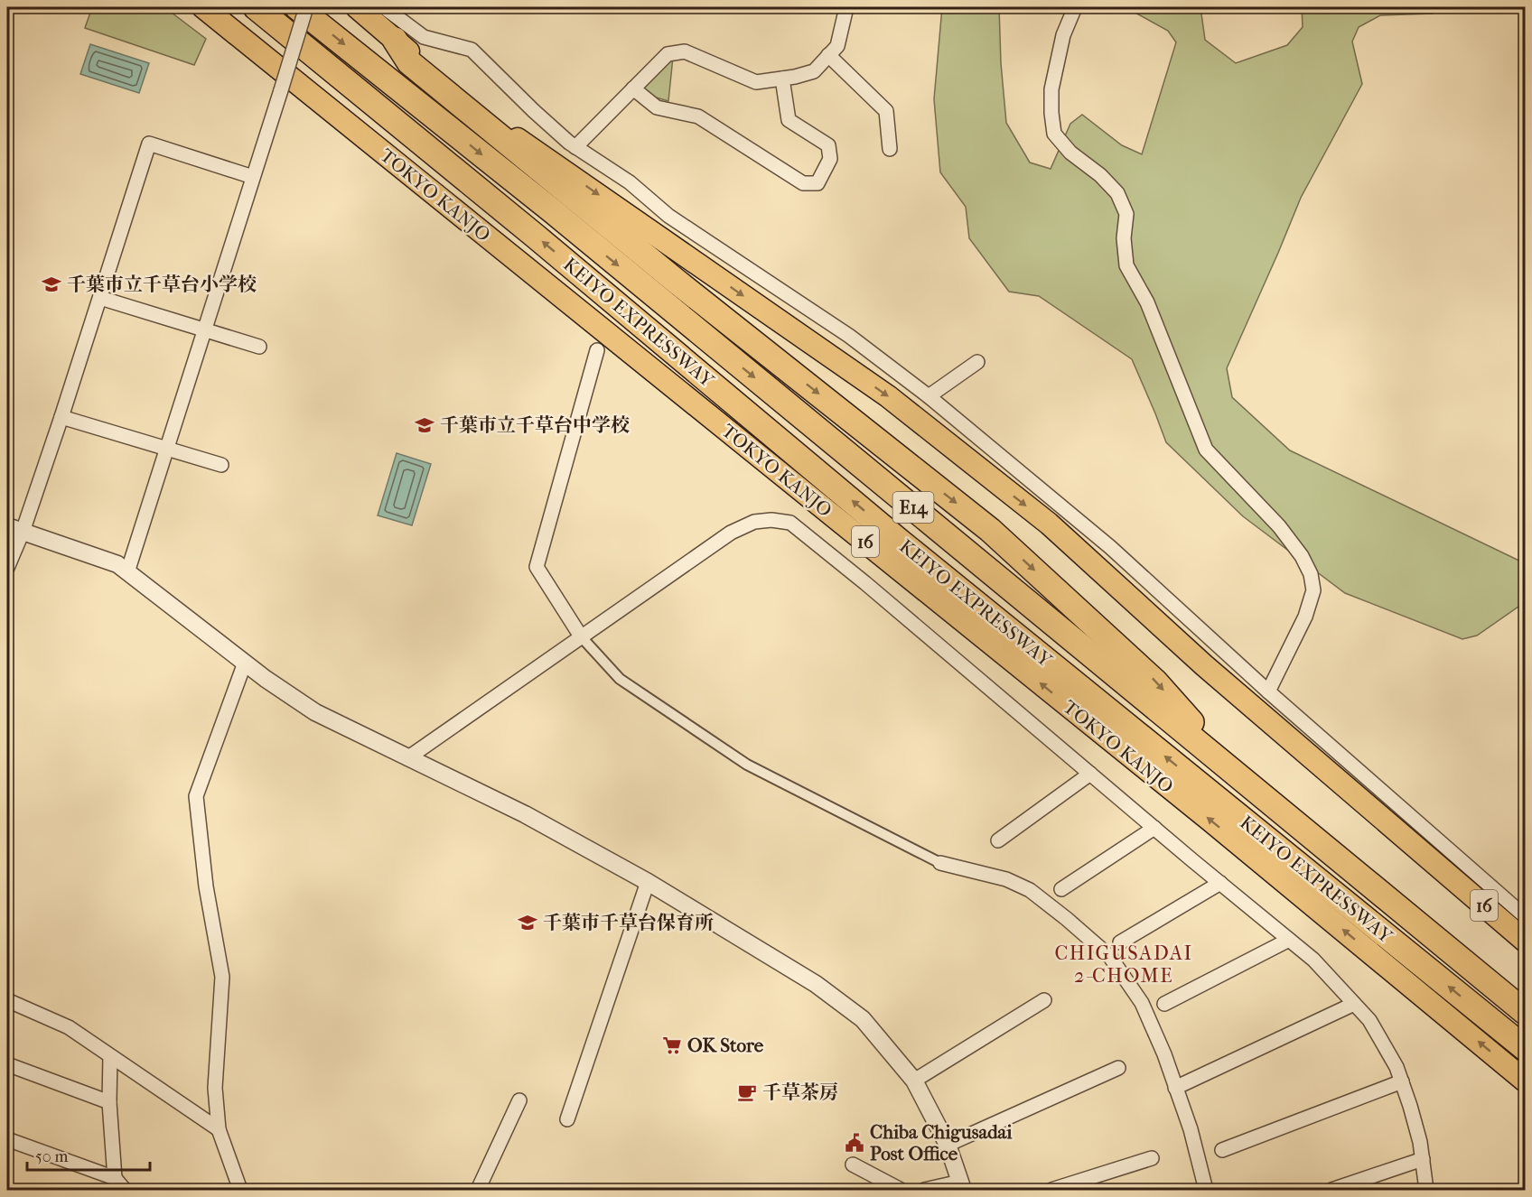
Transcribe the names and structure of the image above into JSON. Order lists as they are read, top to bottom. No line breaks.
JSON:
{"streets":{"highway":["TOKYO KANJO","KEIYO EXPRESSWAY","E14","16"]},"districts":["CHIGUSADAI 2-CHOME"],"places":{"school or university":["千葉市立千草台小学校","千葉市立千草台中学校","千葉市千草台保育所"],"supermarket":["OK Store"],"cafe":["千草茶房"],"public building":["Chiba Chigusadai Post Office"]},"scale_bar":"50 m"}
